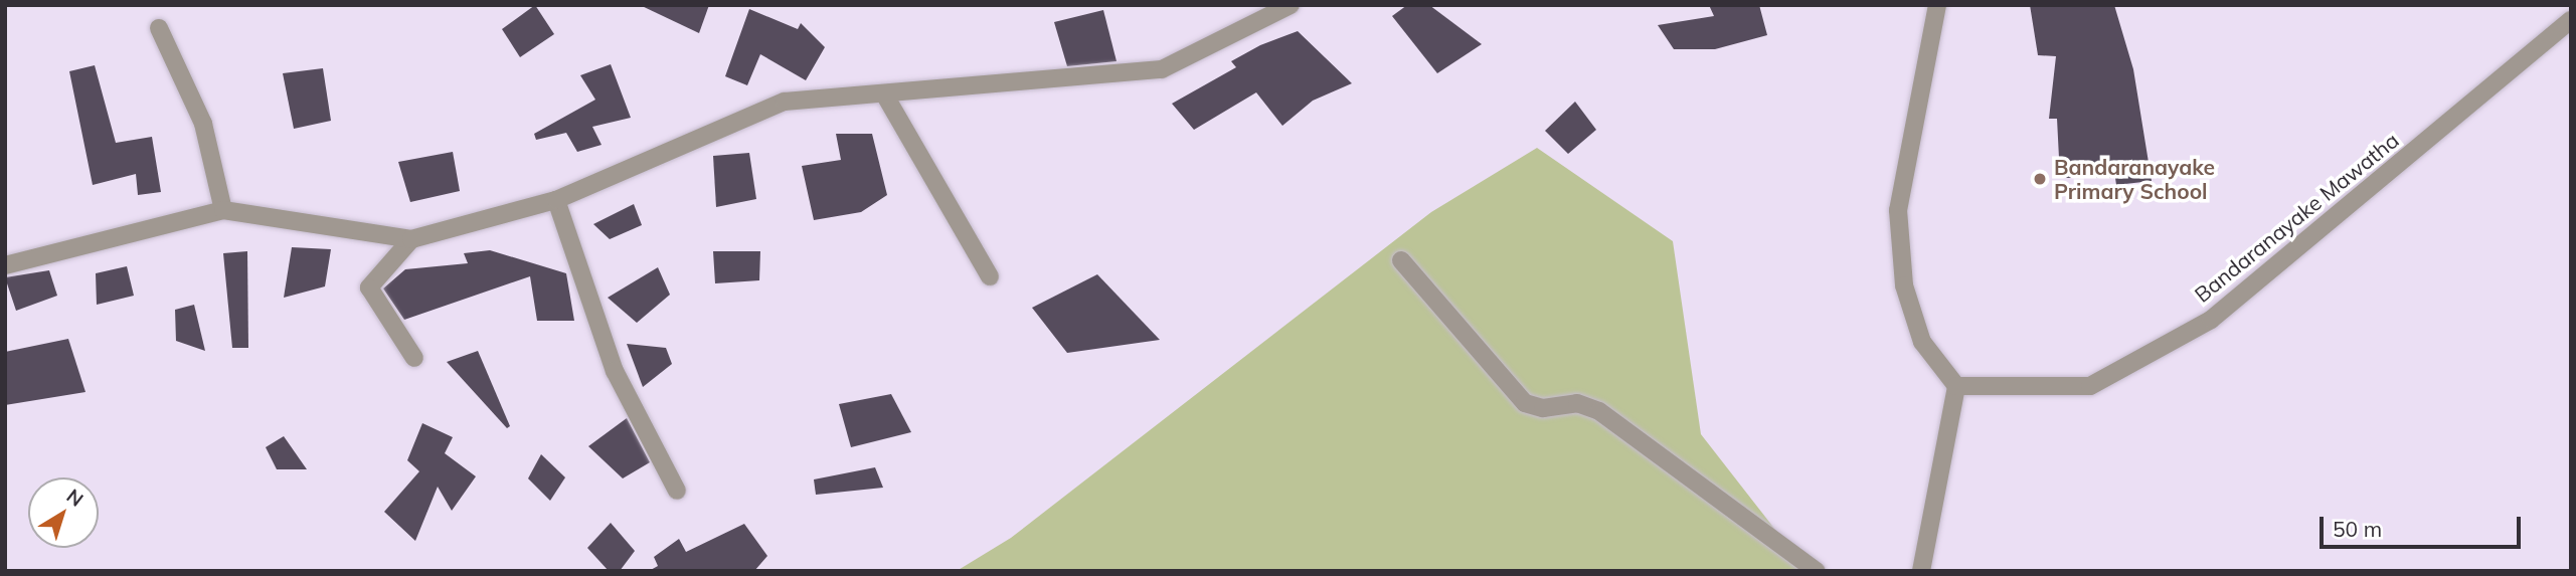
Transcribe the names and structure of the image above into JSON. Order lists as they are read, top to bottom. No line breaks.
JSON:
{"streets":{"street":["Bandaranayake Mawatha"]},"places":["Bandaranayake Primary School"],"scale_bar":"50 m","north":"top right"}
